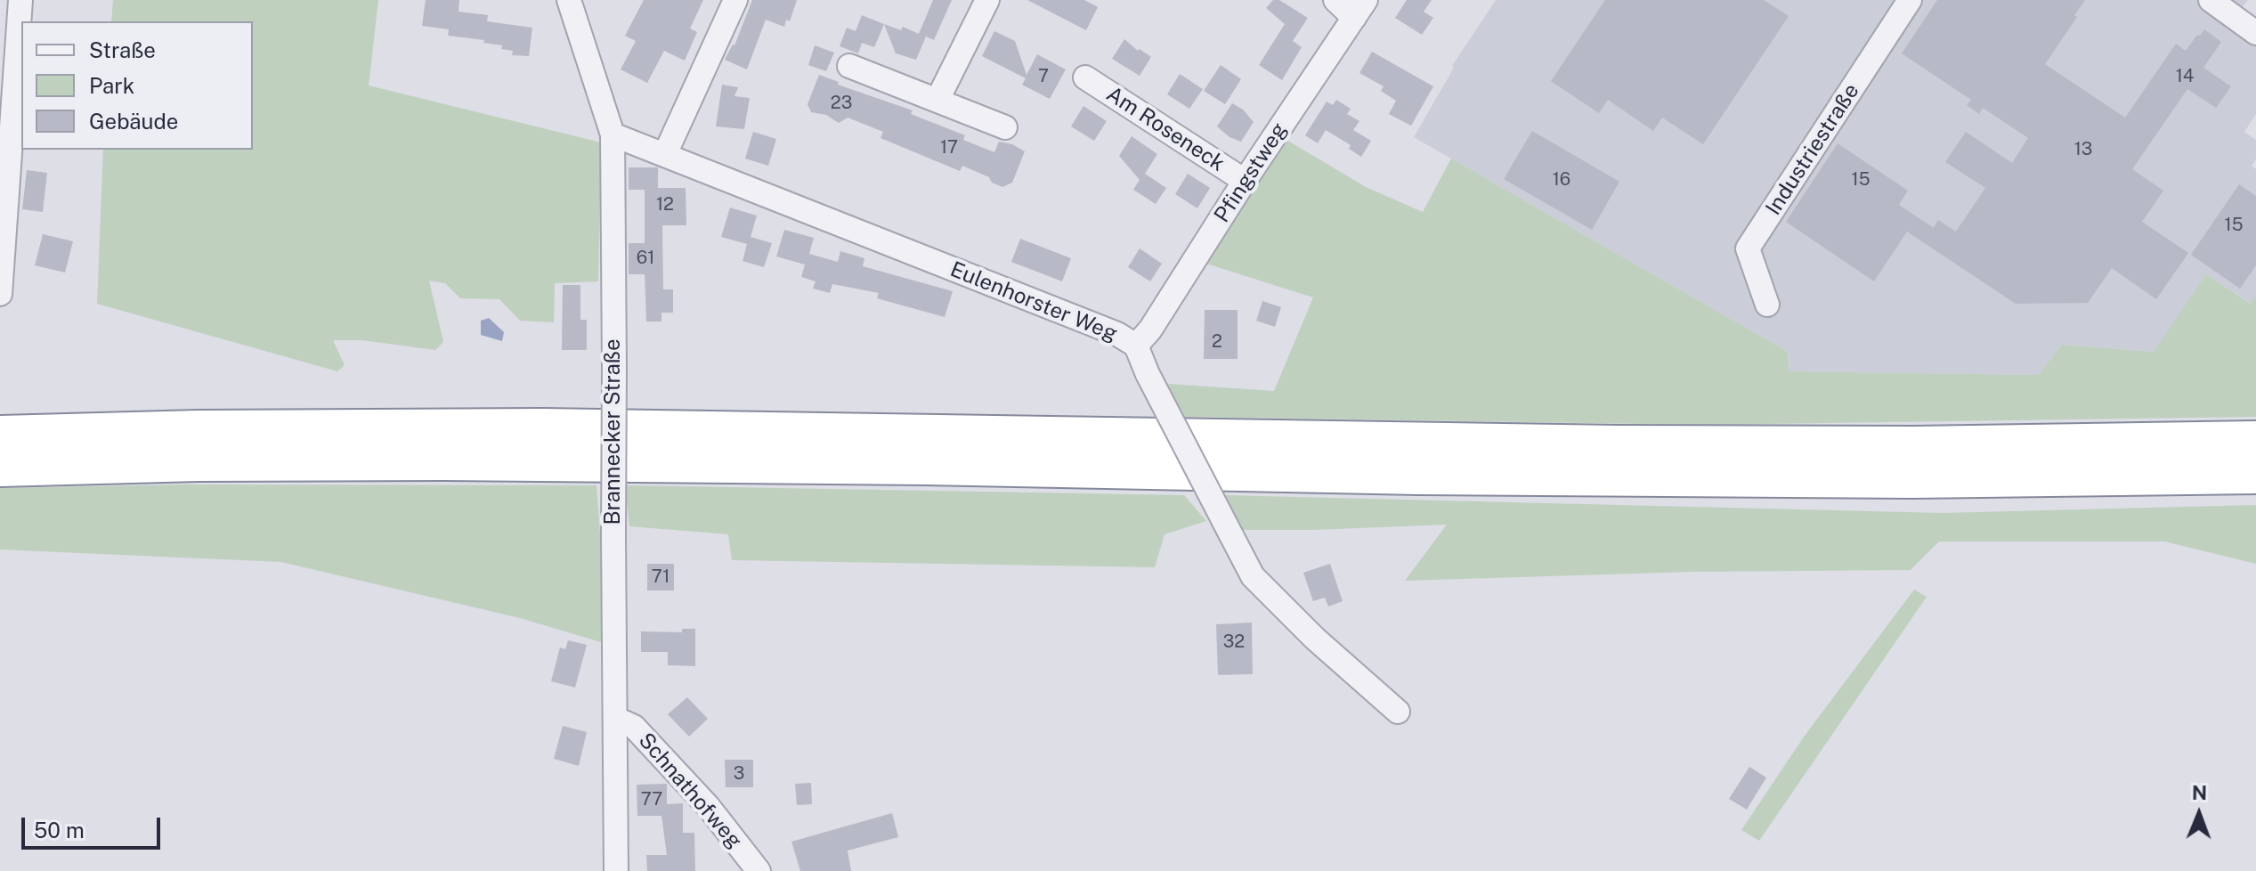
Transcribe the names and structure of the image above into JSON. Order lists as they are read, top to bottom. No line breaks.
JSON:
{"streets":{"street":["Am Roseneck","Industriestraße","Pfingstweg","Eulenhorster Weg","Brannecker Straße","Schnathofweg"]},"crossings":[["Am Roseneck","Pfingstweg"],["Pfingstweg","Eulenhorster Weg"],["Eulenhorster Weg","Brannecker Straße"],["Brannecker Straße","Schnathofweg"]],"house_numbers":["7","14","23","17","13","16","15","12","15","61","2","71","32","3","77"],"legend":["Straße","Park","Gebäude"],"scale_bar":"50 m","north":"top"}
